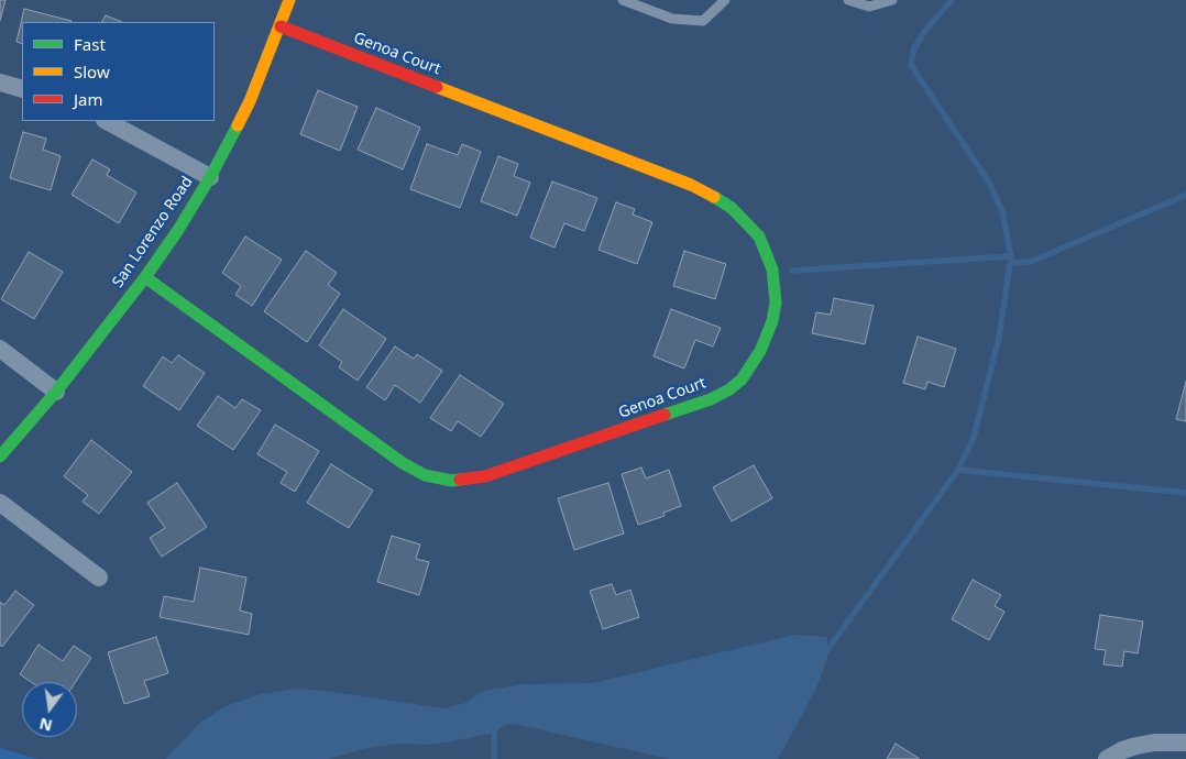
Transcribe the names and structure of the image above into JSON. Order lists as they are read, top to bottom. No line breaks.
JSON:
{"streets":{"street":["Genoa Court","San Lorenzo Road"]},"crossings":[["Genoa Court","San Lorenzo Road"]],"legend":["Fast","Slow","Jam"],"north":"bottom"}
